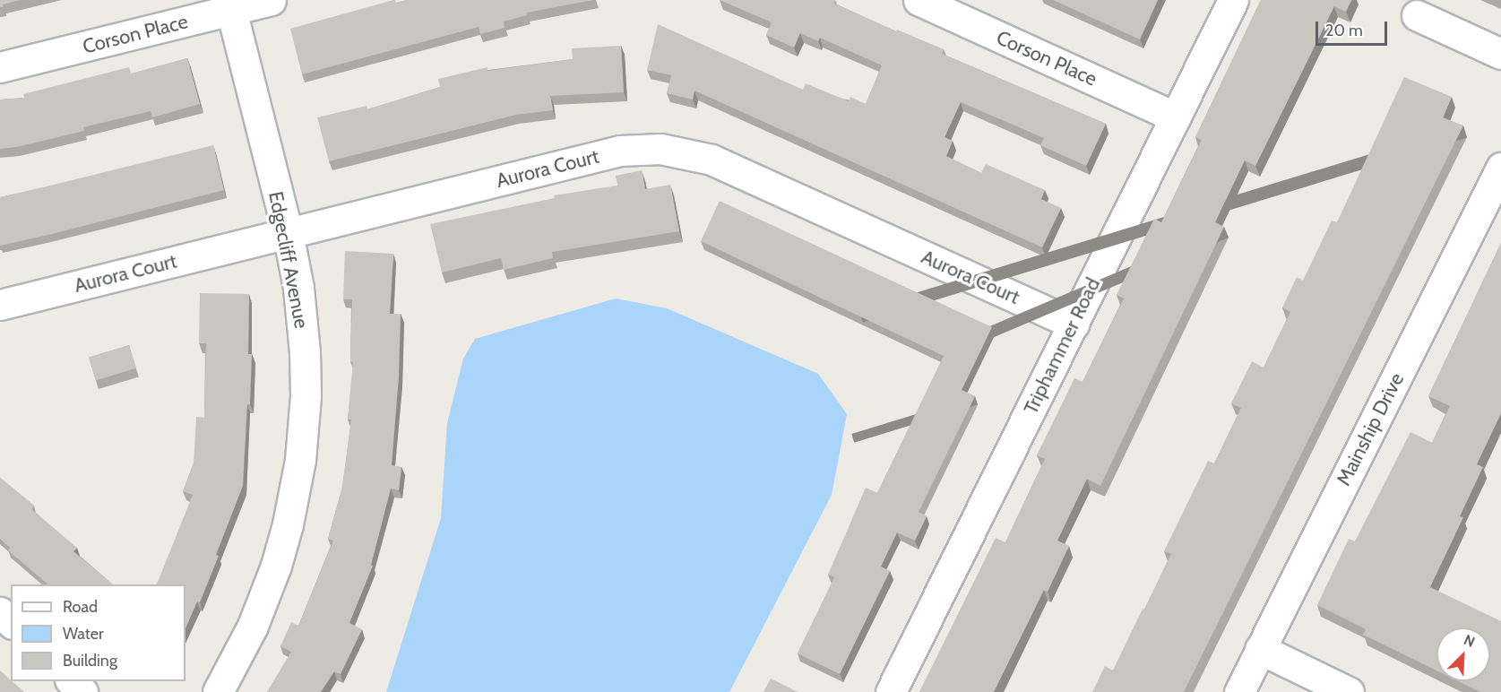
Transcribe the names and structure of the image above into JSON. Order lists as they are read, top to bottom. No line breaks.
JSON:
{"streets":{"street":["Corson Place","Aurora Court","Edgecliff Avenue","Triphammer Road","Mainship Drive"]},"crossings":[["Corson Place","Edgecliff Avenue"],["Corson Place","Triphammer Road"],["Aurora Court","Edgecliff Avenue"],["Aurora Court","Triphammer Road"]],"legend":["Road","Water","Building"],"scale_bar":"20 m","north":"top right"}
